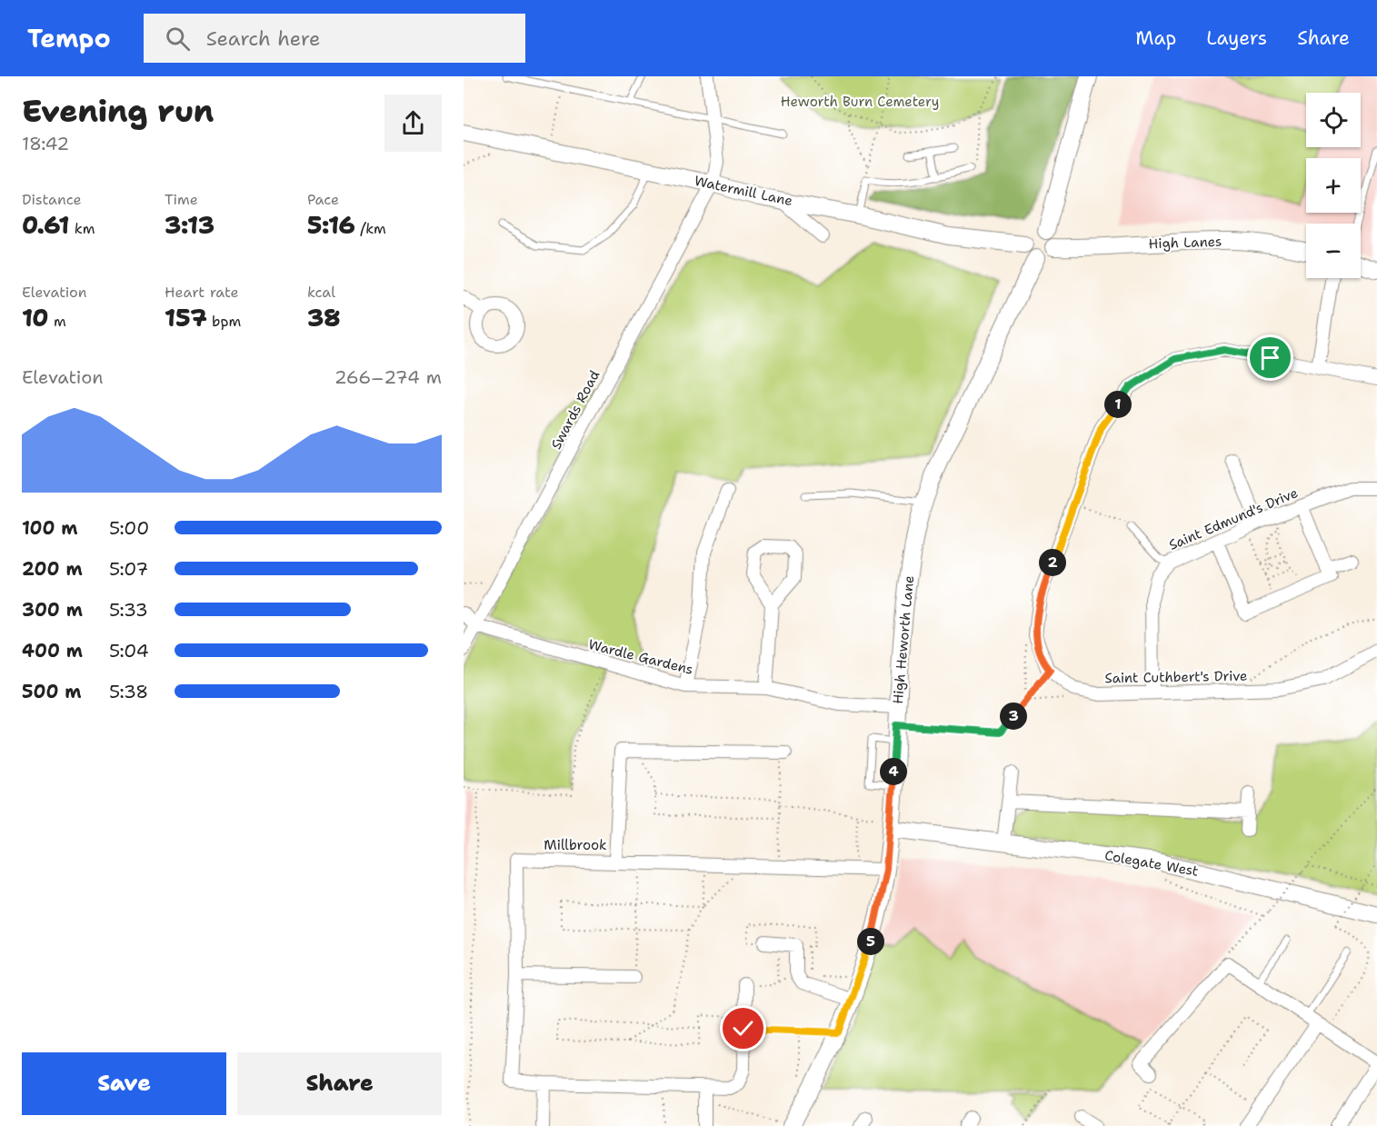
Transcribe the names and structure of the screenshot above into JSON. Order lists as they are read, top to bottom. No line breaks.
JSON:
{"streets":{"street":["Watermill Lane","High Lanes","Swards Road","Saint Edmund's Drive","High Heworth Lane","Wardle Gardens","Saint Cuthbert's Drive","Millbrook","Colegate West"]},"crossings":[["Watermill Lane","High Lanes"],["Watermill Lane","Swards Road"],["Watermill Lane","High Heworth Lane"],["High Lanes","High Heworth Lane"],["Swards Road","Wardle Gardens"],["Saint Edmund's Drive","Saint Cuthbert's Drive"],["High Heworth Lane","Wardle Gardens"],["High Heworth Lane","Millbrook"],["High Heworth Lane","Colegate West"]],"parks":["Heworth Burn Cemetery"],"page":{"header":"Tempo","search":"Search here","nav":["Map","Layers","Share"],"heading":["Evening run","18:42"],"map_buttons":["+","−"],"stats":[["Distance","0.61 km"],["Time","3:13"],["Pace","5:16 /km"],["Elevation","10 m"],["Heart rate","157 bpm"],["kcal","38"]],"chart":["Elevation","266–274 m"],"pins":["1","2","3","4","5"],"list":[{"name":"100 m","note":"5:00"},{"name":"200 m","note":"5:07"},{"name":"300 m","note":"5:33"},{"name":"400 m","note":"5:04"},{"name":"500 m","note":"5:38"}],"buttons":["Save","Share"]}}
